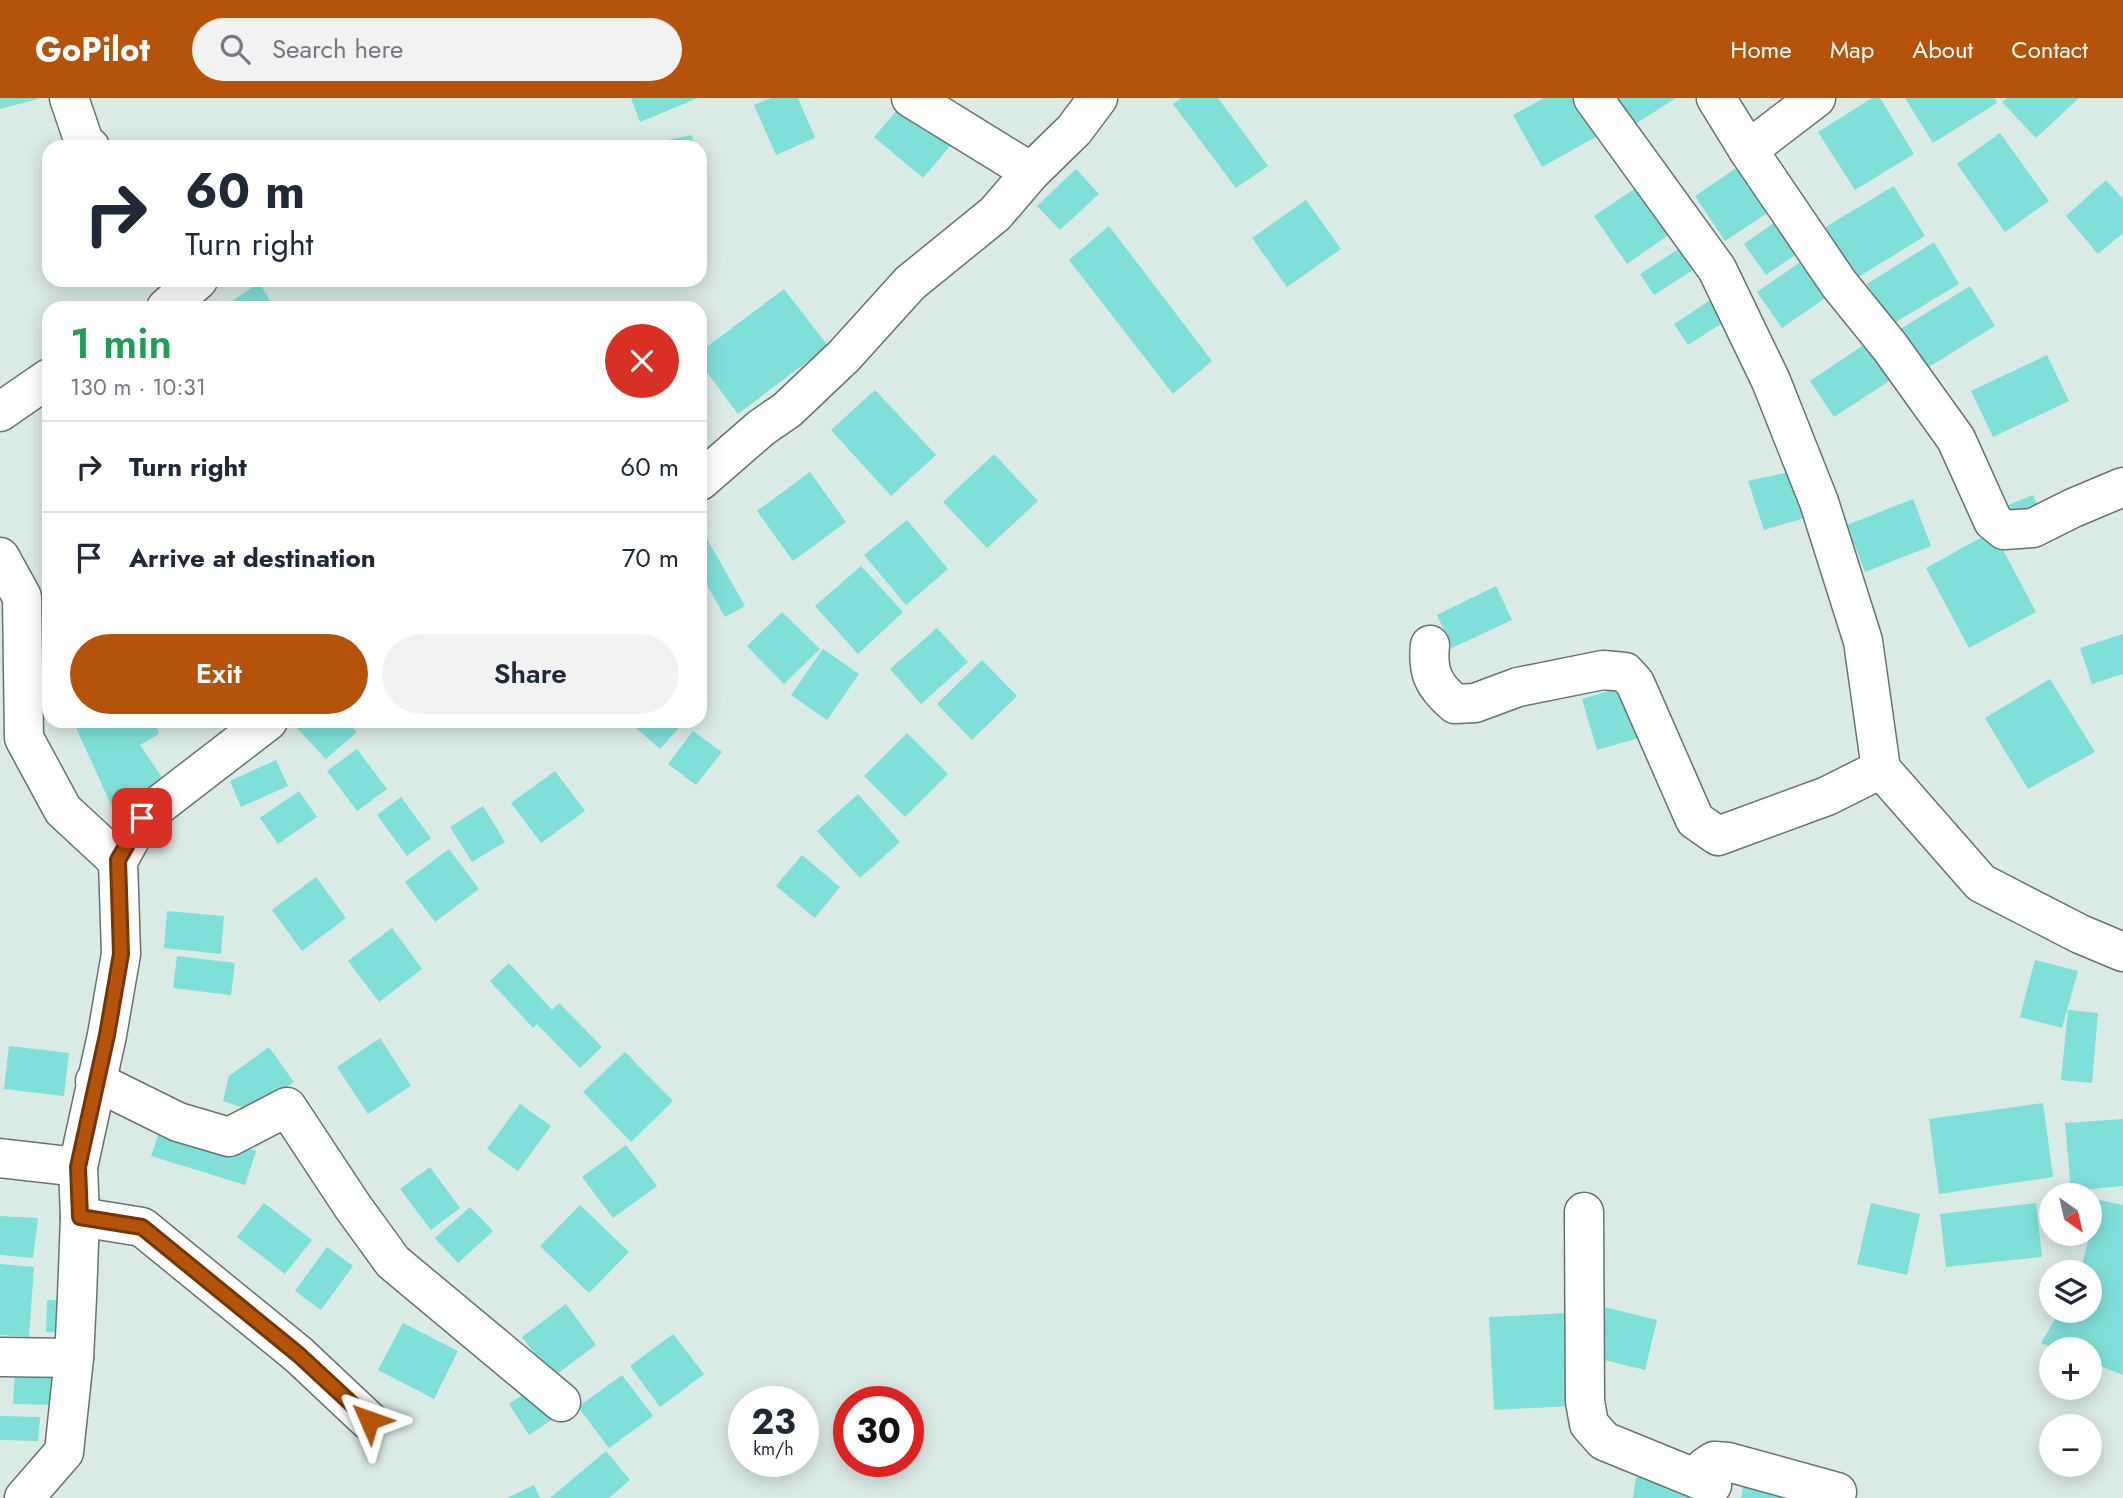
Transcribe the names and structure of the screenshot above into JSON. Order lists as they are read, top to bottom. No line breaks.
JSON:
{"north":"bottom right","page":{"header":"GoPilot","search":"Search here","nav":["Home","Map","About","Contact"],"turn":["60 m","Turn right"],"heading":["1 min","130 m · 10:31"],"list":[{"name":"Turn right","value":"60 m"},{"name":"Arrive at destination","value":"70 m"}],"buttons":["Exit","Share"],"map_buttons":["+","−"],"speed":"23 km/h","limit":"30"}}
